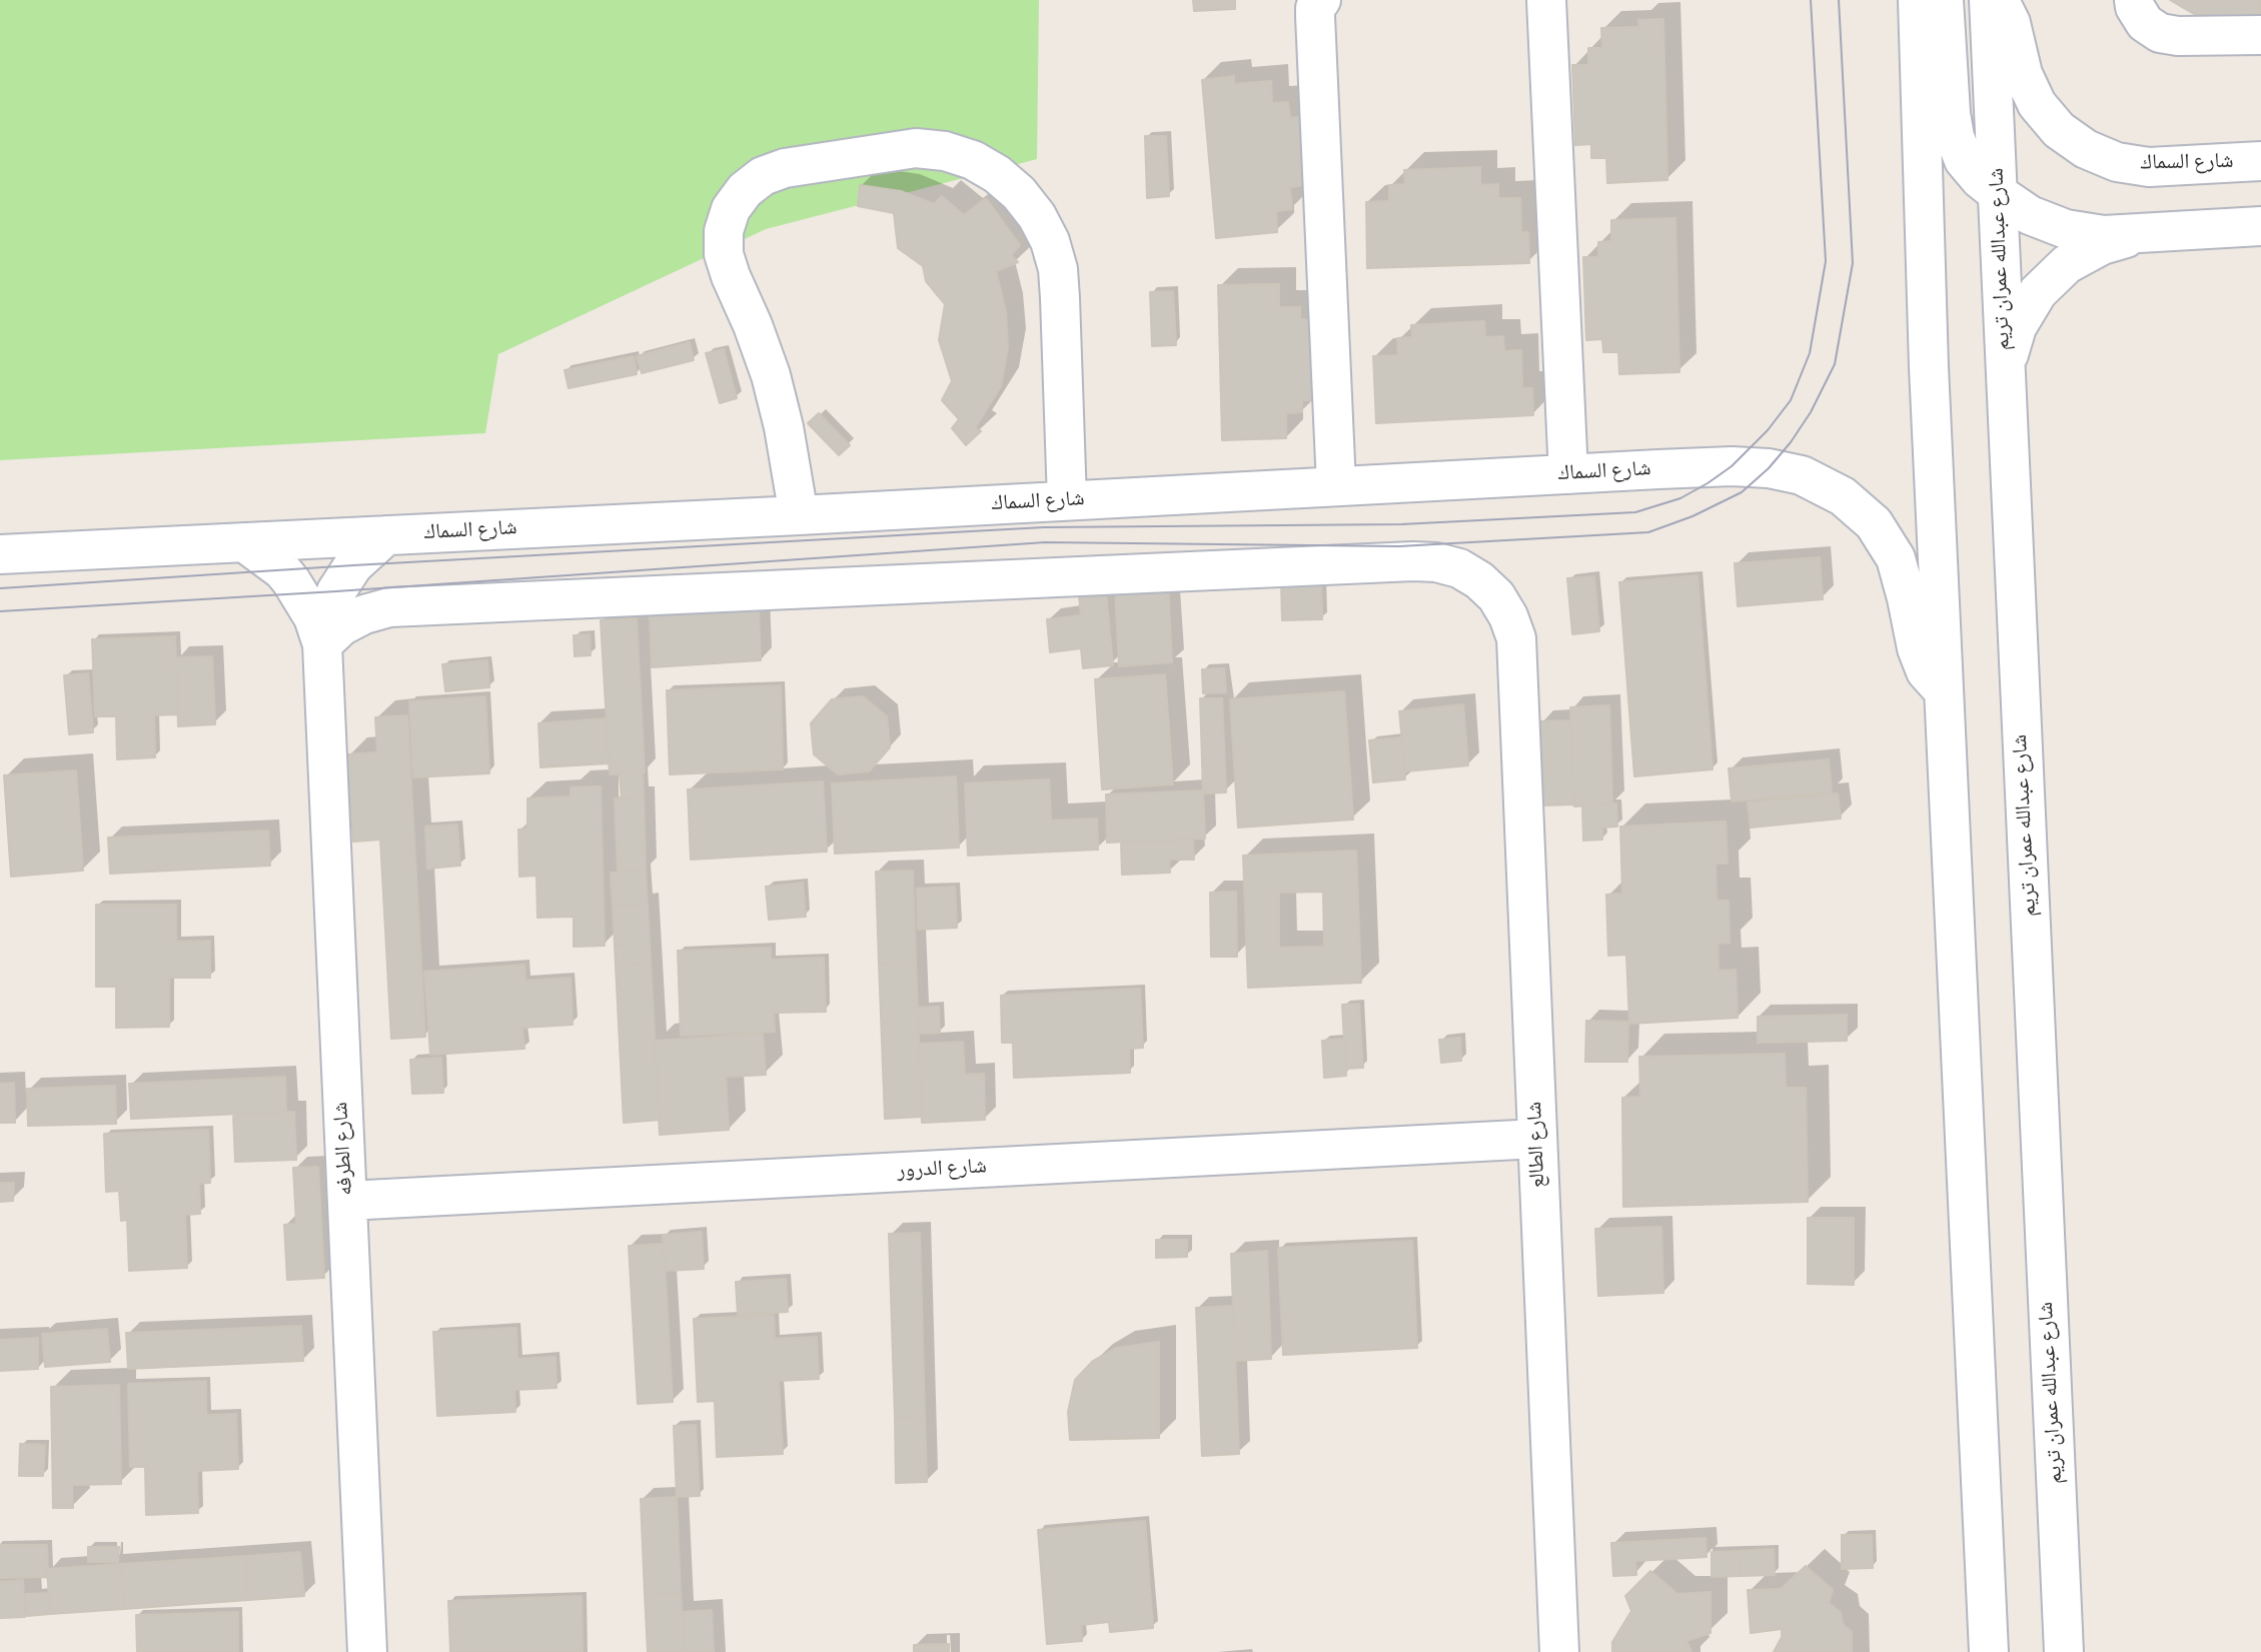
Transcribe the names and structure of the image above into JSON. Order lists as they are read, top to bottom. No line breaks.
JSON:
{"streets":{"street":["شارع السماك","شارع عبدالله عمران تريم","شارع الطالع","شارع الطرفه","شارع الدرور"]},"crossings":[["شارع السماك","شارع الطرفه"],["شارع الطالع","شارع الطرفه"],["شارع الطالع","شارع الدرور"],["شارع الطرفه","شارع الدرور"]]}
